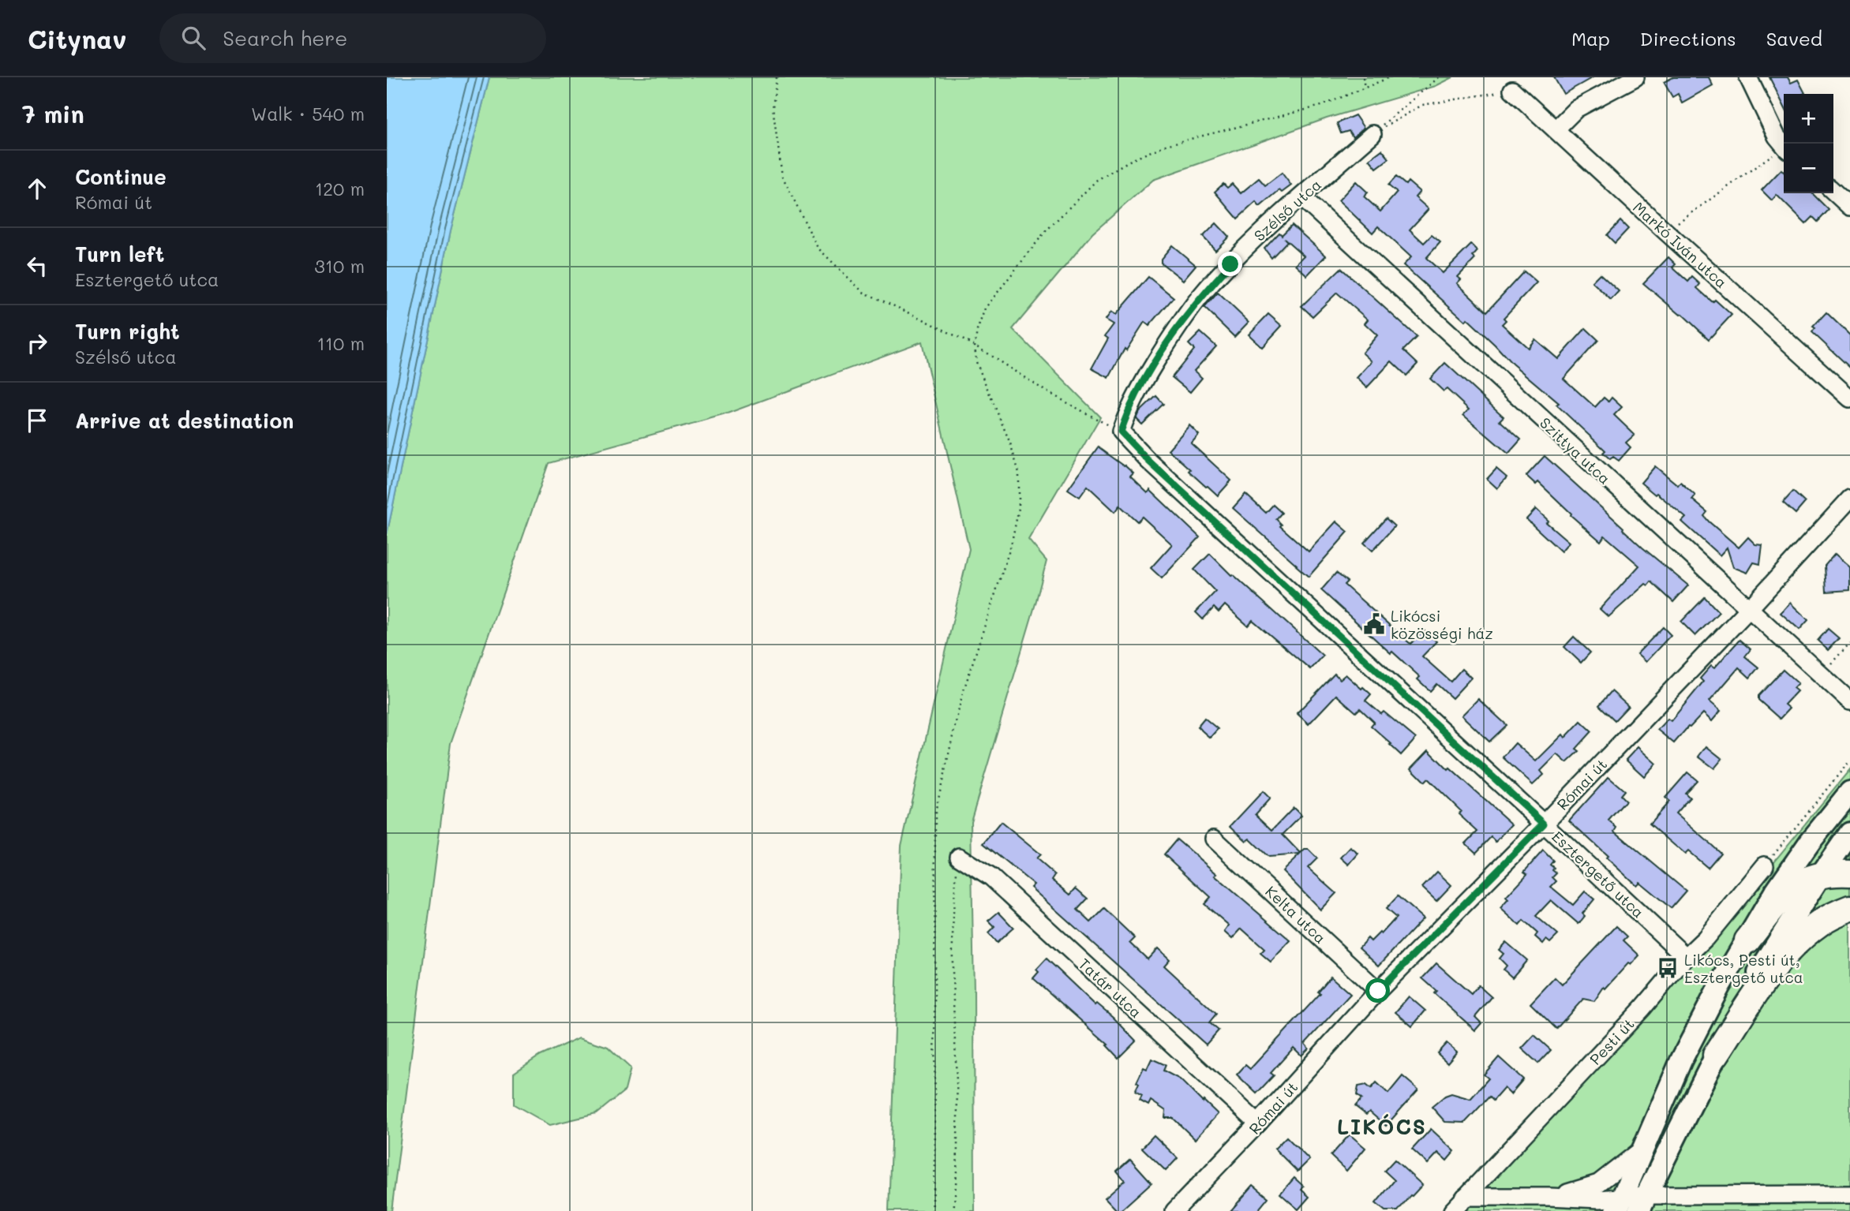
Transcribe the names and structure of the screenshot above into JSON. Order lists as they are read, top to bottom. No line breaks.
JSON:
{"streets":{"street":["Szélső utca","Markó Iván utca","Szittya utca","Római út","Esztergető utca","Kelta utca","Tatár utca","Pesti út"]},"crossings":[["Szélső utca","Szittya utca"],["Szélső utca","Esztergető utca"],["Szittya utca","Római út"],["Római út","Esztergető utca"],["Római út","Kelta utca"],["Római út","Tatár utca"],["Esztergető utca","Pesti út"]],"districts":["LIKÓCS"],"places":{"public building":["Likócsi közösségi ház"],"bus stop":["Likócs, Pesti út, Esztergető utca"]},"page":{"header":"Citynav","search":"Search here","nav":["Map","Directions","Saved"],"heading":["7 min","Walk · 540 m"],"map_buttons":["+","−"],"list":[["Continue","Római út","120 m"],["Turn left","Esztergető utca","310 m"],["Turn right","Szélső utca","110 m"],"Arrive at destination"]}}
